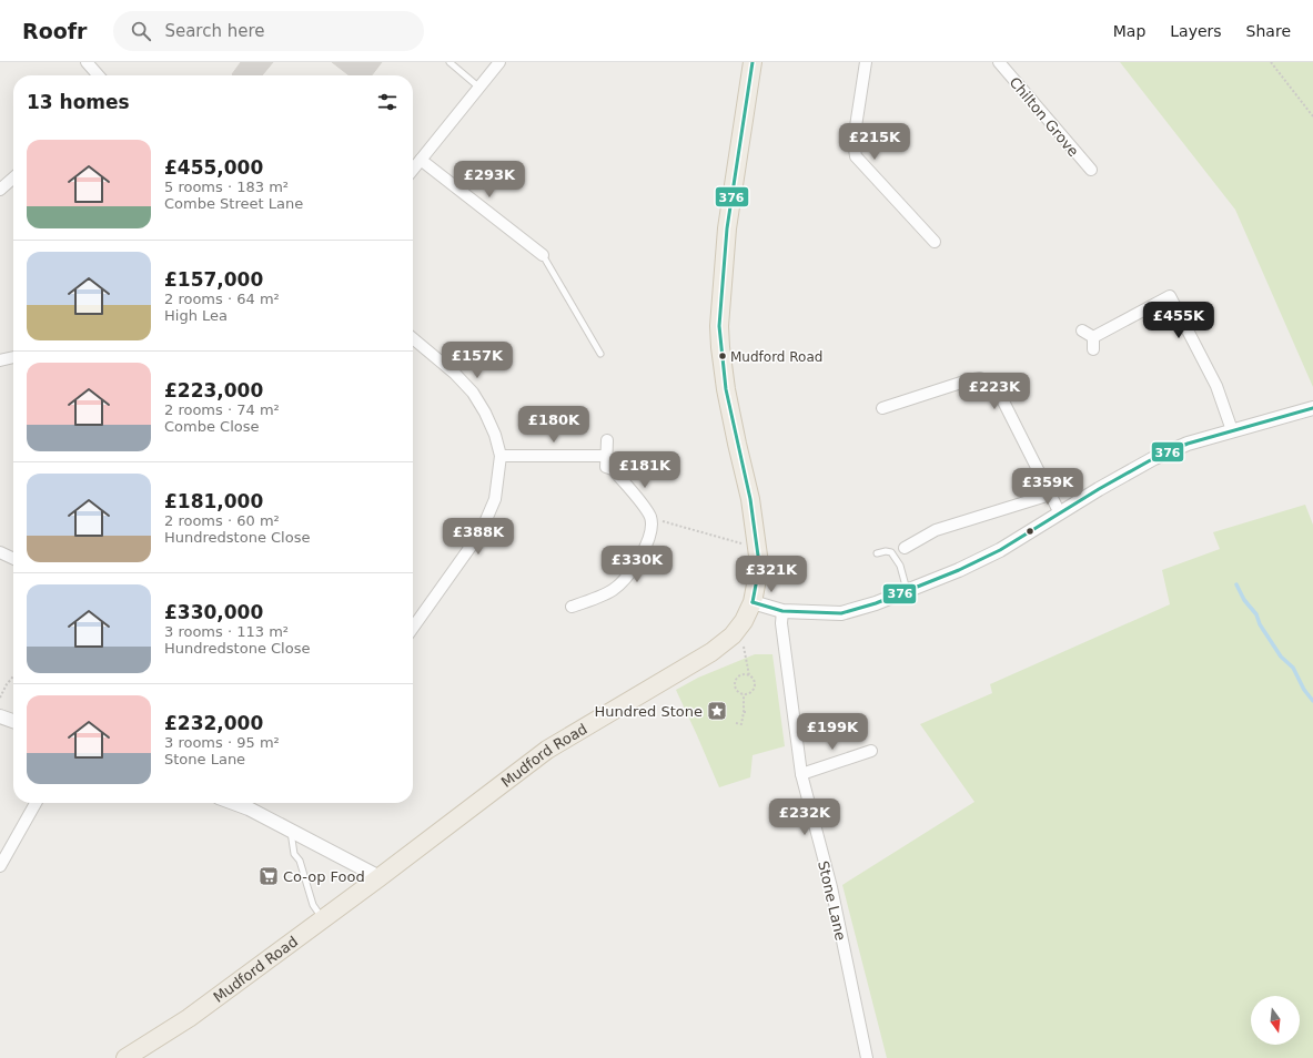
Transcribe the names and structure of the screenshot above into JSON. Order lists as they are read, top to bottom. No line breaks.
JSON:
{"streets":{"main road":["Mudford Road"],"street":["Chilton Grove","Stone Lane"]},"places":{"other":["Mudford Road"],"place":["Hundred Stone"],"supermarket":["Co-op Food"]},"lines":["transit line 376"],"north":"bottom","page":{"header":"Roofr","search":"Search here","nav":["Map","Layers","Share"],"heading":"13 homes","price":["£215K","£293K","£455K","£157K","£223K","£180K","£181K","£359K","£388K","£330K","£321K","£199K","£232K"],"list":[{"name":"£455,000","note":"5 rooms · 183 m² · Combe Street Lane"},{"name":"£157,000","note":"2 rooms · 64 m² · High Lea"},{"name":"£223,000","note":"2 rooms · 74 m² · Combe Close"},{"name":"£181,000","note":"2 rooms · 60 m² · Hundredstone Close"},{"name":"£330,000","note":"3 rooms · 113 m² · Hundredstone Close"},{"name":"£232,000","note":"3 rooms · 95 m² · Stone Lane"}]}}
